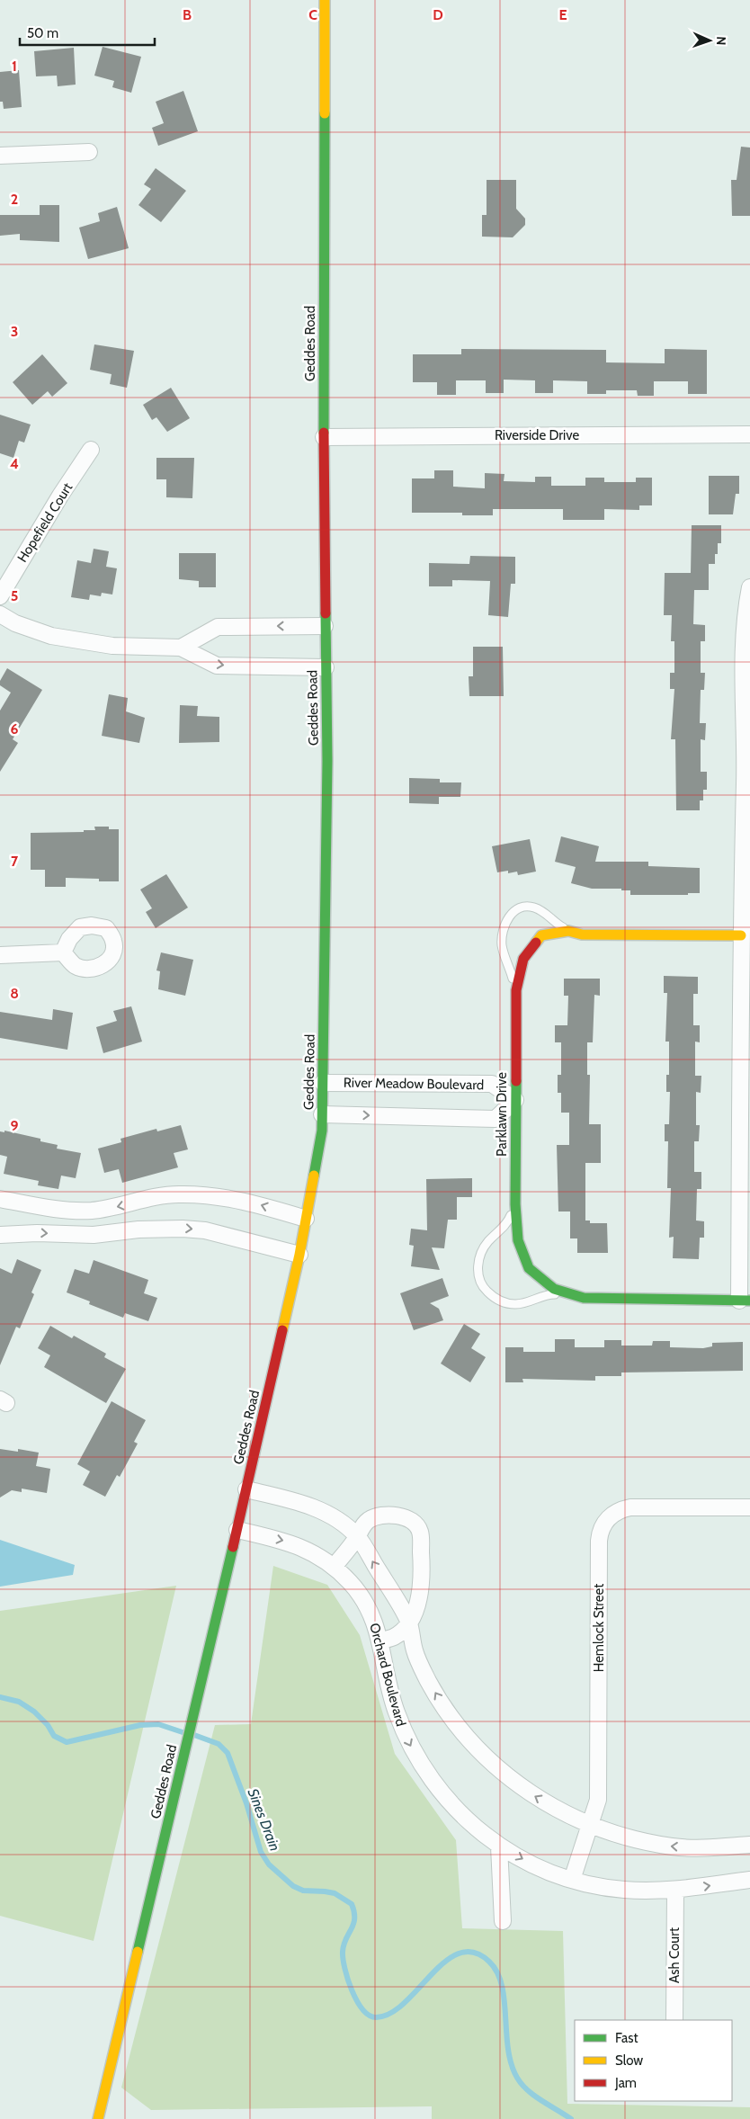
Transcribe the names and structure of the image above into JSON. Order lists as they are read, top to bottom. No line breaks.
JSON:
{"streets":{"main road":["Geddes Road","Parklawn Drive"],"street":["Riverside Drive","Hopefield Court","River Meadow Boulevard","Hemlock Street","Orchard Boulevard","Ash Court"]},"crossings":[["Geddes Road","Riverside Drive"],["Geddes Road","River Meadow Boulevard"],["Geddes Road","Orchard Boulevard"],["River Meadow Boulevard","Parklawn Drive"],["Hemlock Street","Orchard Boulevard"],["Orchard Boulevard","Ash Court"]],"water":["Sines Drain"],"legend":["Fast","Slow","Jam"],"scale_bar":"50 m","north":"right","grid":{"columns":["B","C","D","E"],"rows":["1","2","3","4","5","6","7","8","9"]}}
